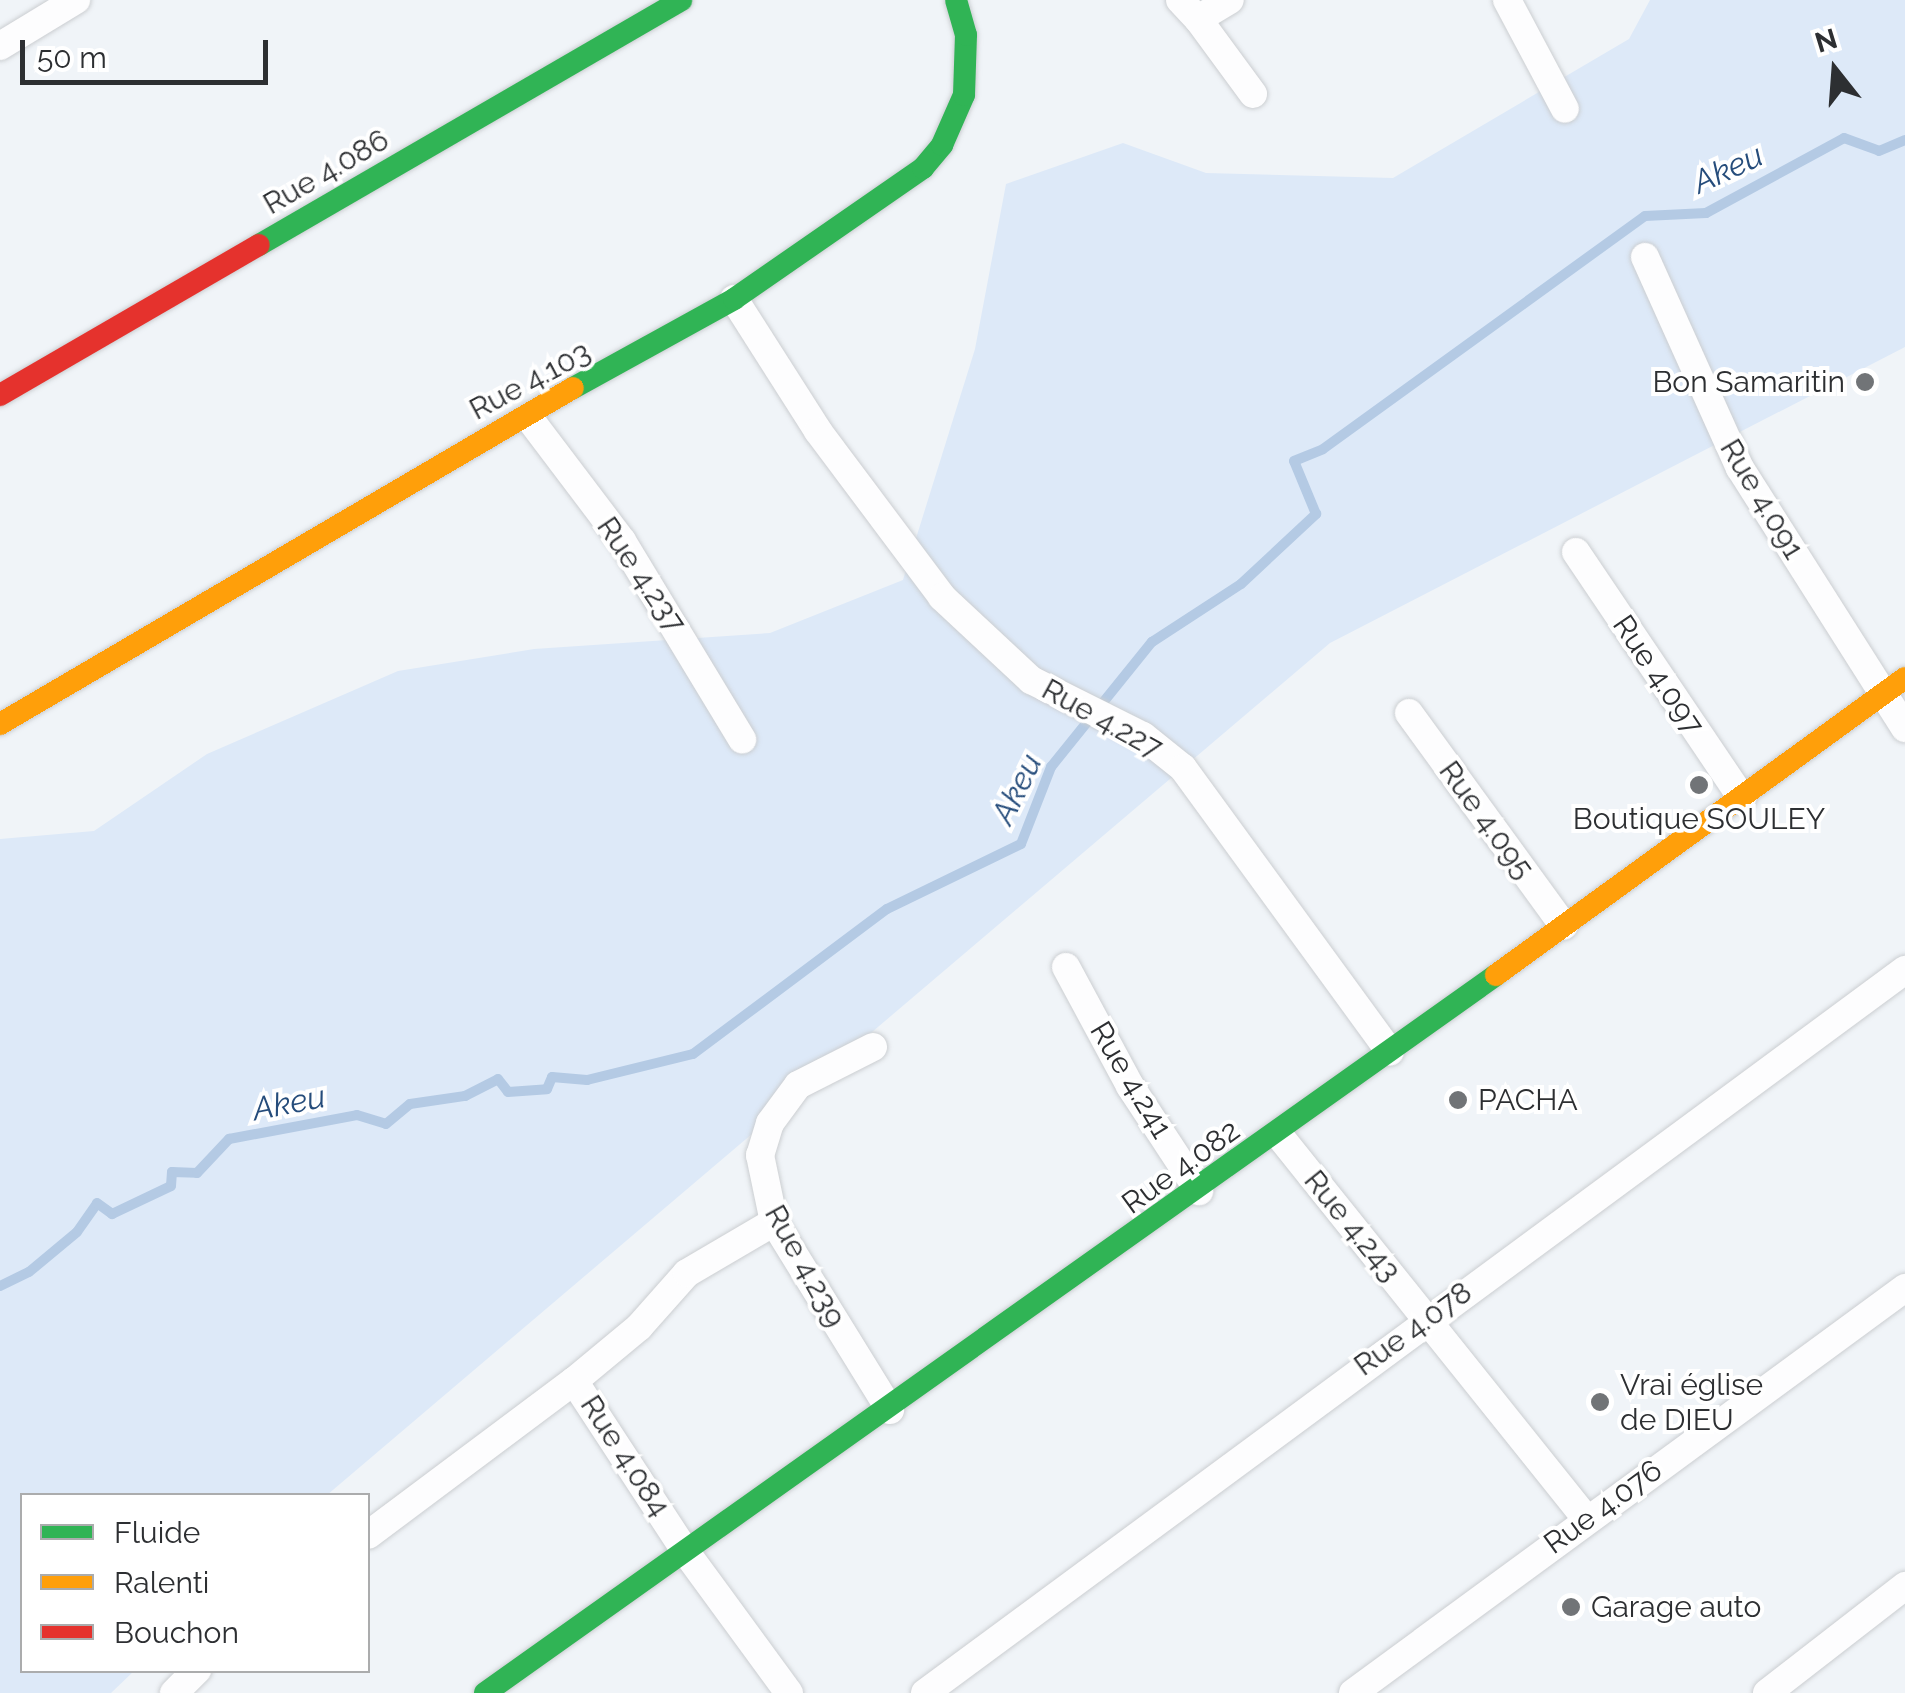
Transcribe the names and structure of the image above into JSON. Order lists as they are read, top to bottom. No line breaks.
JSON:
{"streets":{"street":["Rue 4.086","Rue 4.103","Rue 4.091","Rue 4.237","Rue 4.097","Rue 4.227","Rue 4.095","Rue 4.241","Rue 4.082","Rue 4.243","Rue 4.239","Rue 4.078","Rue 4.084","Rue 4.076"]},"crossings":[["Rue 4.103","Rue 4.237"],["Rue 4.103","Rue 4.227"],["Rue 4.091","Rue 4.082"],["Rue 4.097","Rue 4.082"],["Rue 4.227","Rue 4.082"],["Rue 4.095","Rue 4.082"],["Rue 4.241","Rue 4.082"],["Rue 4.082","Rue 4.243"],["Rue 4.082","Rue 4.239"],["Rue 4.082","Rue 4.084"],["Rue 4.243","Rue 4.078"],["Rue 4.243","Rue 4.076"]],"water":["Akeu"],"places":["Bon Samaritin","Boutique SOULEY","PACHA","Vrai église de DIEU","Garage auto"],"legend":["Fluide","Ralenti","Bouchon"],"scale_bar":"50 m","north":"top"}
